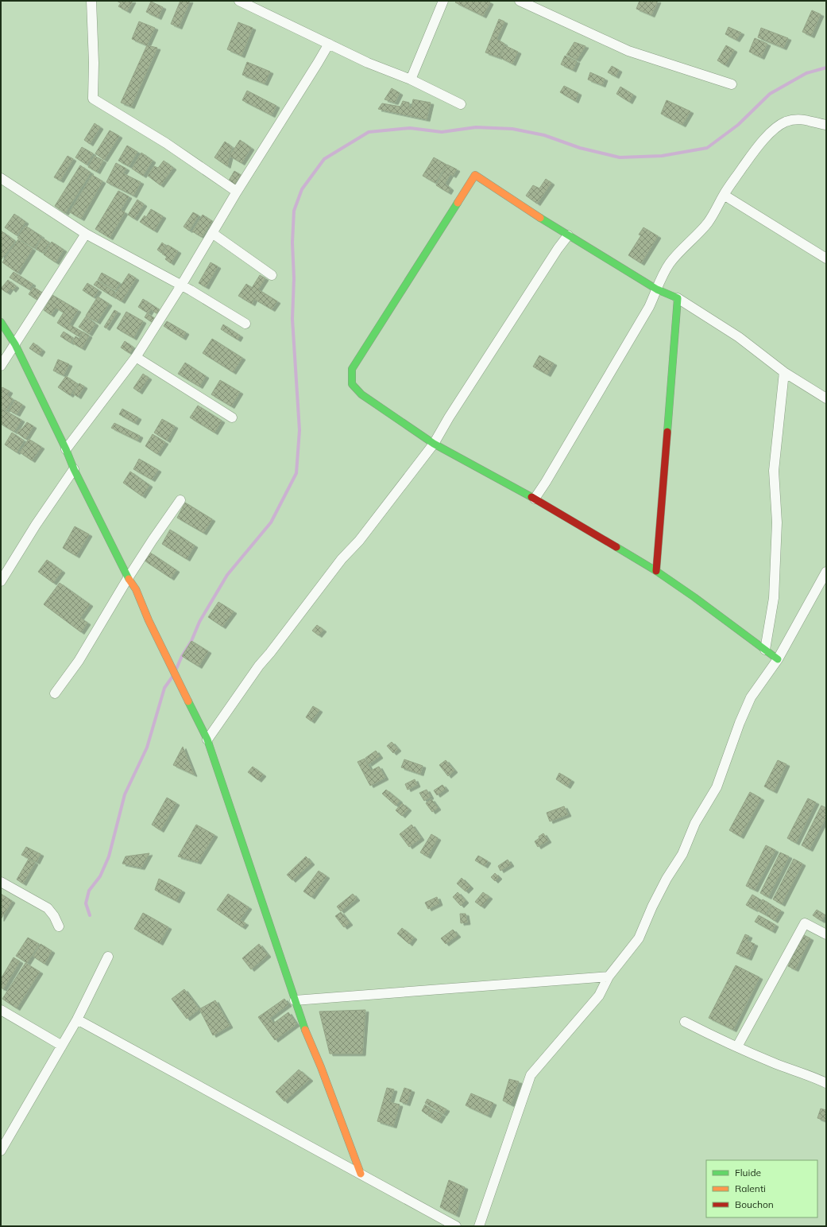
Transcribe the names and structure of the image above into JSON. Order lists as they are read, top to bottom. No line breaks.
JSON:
{"legend":["Fluide","Ralenti","Bouchon"]}
